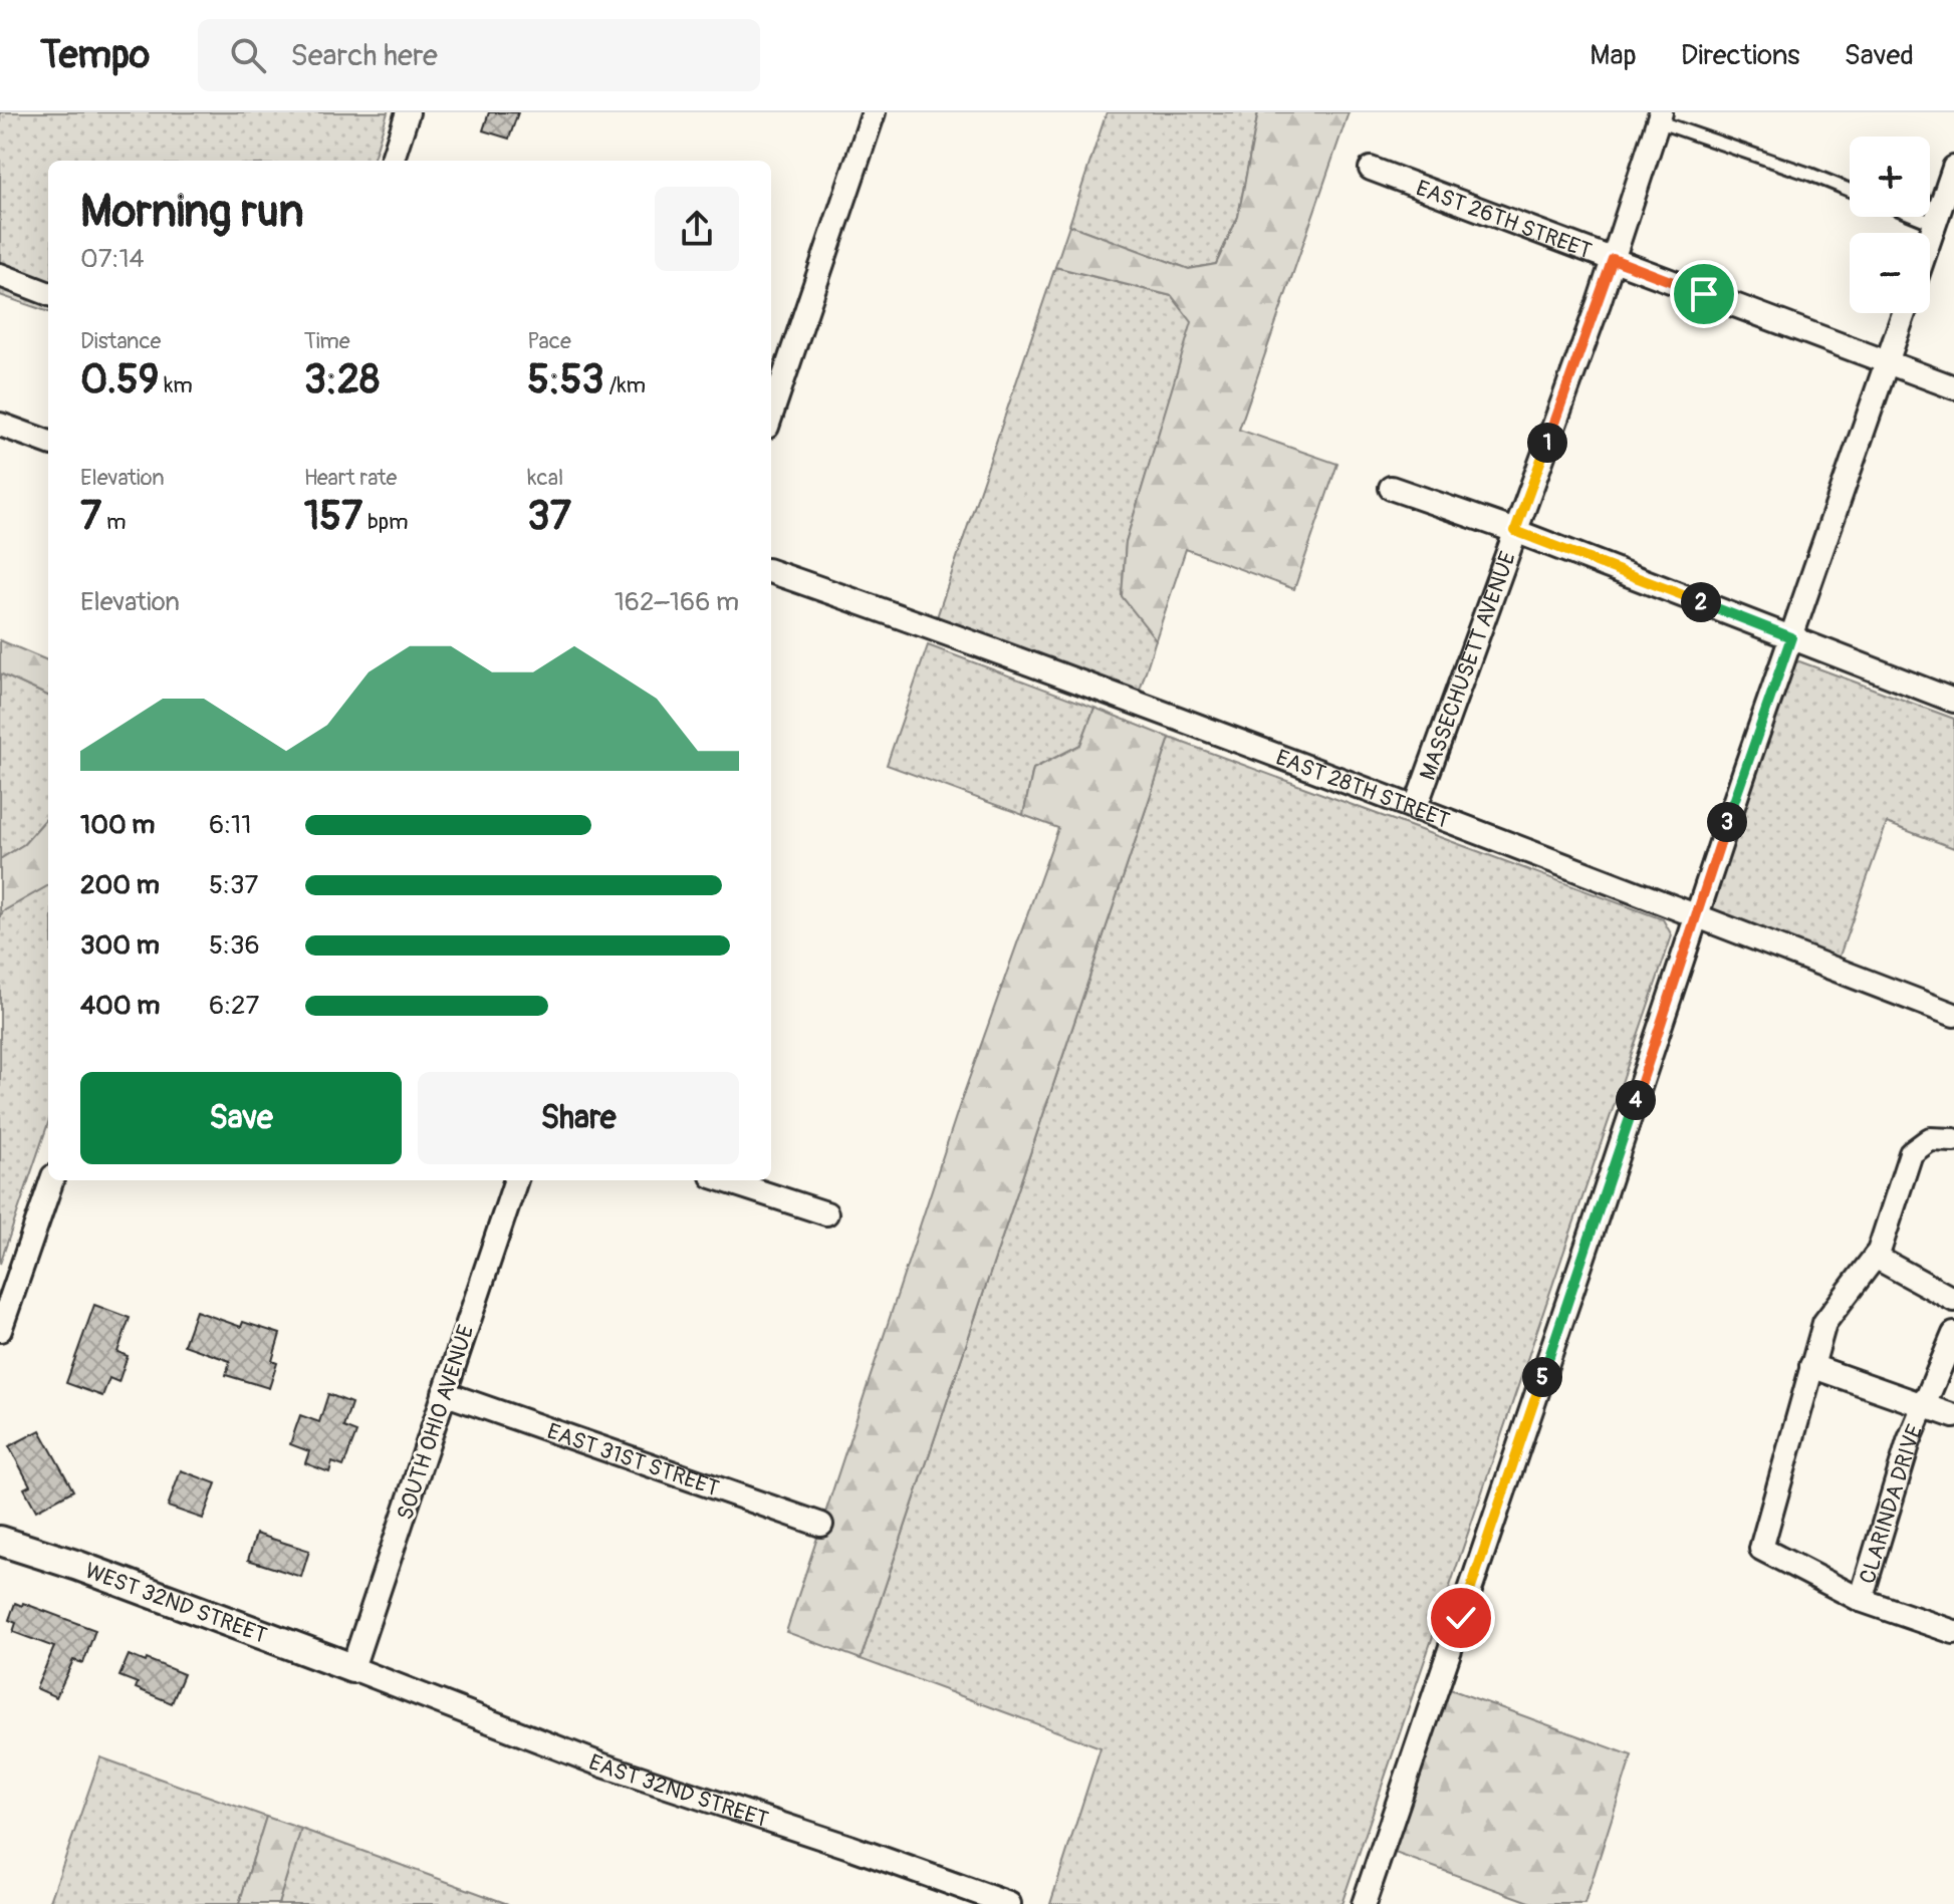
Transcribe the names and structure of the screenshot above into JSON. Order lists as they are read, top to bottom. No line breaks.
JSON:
{"streets":{"street":["EAST 26TH STREET","MASSECHUSETT AVENUE","EAST 28TH STREET","SOUTH OHIO AVENUE","EAST 31ST STREET","CLARINDA DRIVE","WEST 32ND STREET","EAST 32ND STREET"]},"crossings":[["EAST 26TH STREET","MASSECHUSETT AVENUE"],["MASSECHUSETT AVENUE","EAST 28TH STREET"],["SOUTH OHIO AVENUE","EAST 31ST STREET"],["SOUTH OHIO AVENUE","WEST 32ND STREET"],["SOUTH OHIO AVENUE","EAST 32ND STREET"],["WEST 32ND STREET","EAST 32ND STREET"]],"page":{"header":"Tempo","search":"Search here","nav":["Map","Directions","Saved"],"map_buttons":["+","−"],"heading":["Morning run","07:14"],"stats":[["Distance","0.59 km"],["Time","3:28"],["Pace","5:53 /km"],["Elevation","7 m"],["Heart rate","157 bpm"],["kcal","37"]],"pins":["1","2","3","4","5"],"chart":["Elevation","162–166 m"],"list":[{"name":"100 m","note":"6:11"},{"name":"200 m","note":"5:37"},{"name":"300 m","note":"5:36"},{"name":"400 m","note":"6:27"}],"buttons":["Save","Share"]}}
